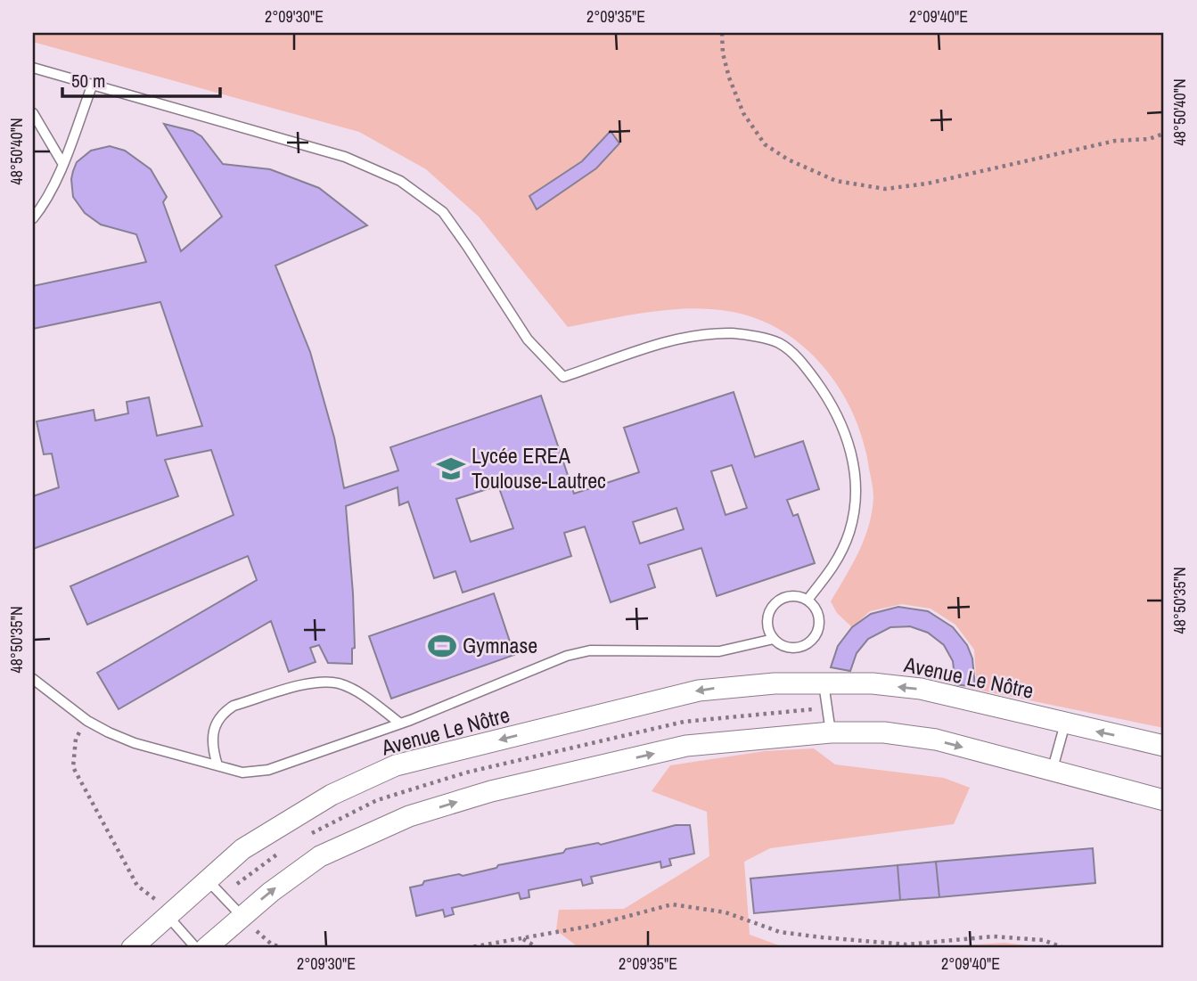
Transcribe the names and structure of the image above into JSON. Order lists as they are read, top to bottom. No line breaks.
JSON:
{"streets":{"street":["Avenue Le Nôtre"]},"places":{"school or university":["Lycée EREA Toulouse-Lautrec"],"sports":["Gymnase"]},"scale_bar":"50 m","coordinates":["2°09'30\"E","2°09'35\"E","2°09'40\"E","48°50'40\"N","48°50'35\"N"]}
